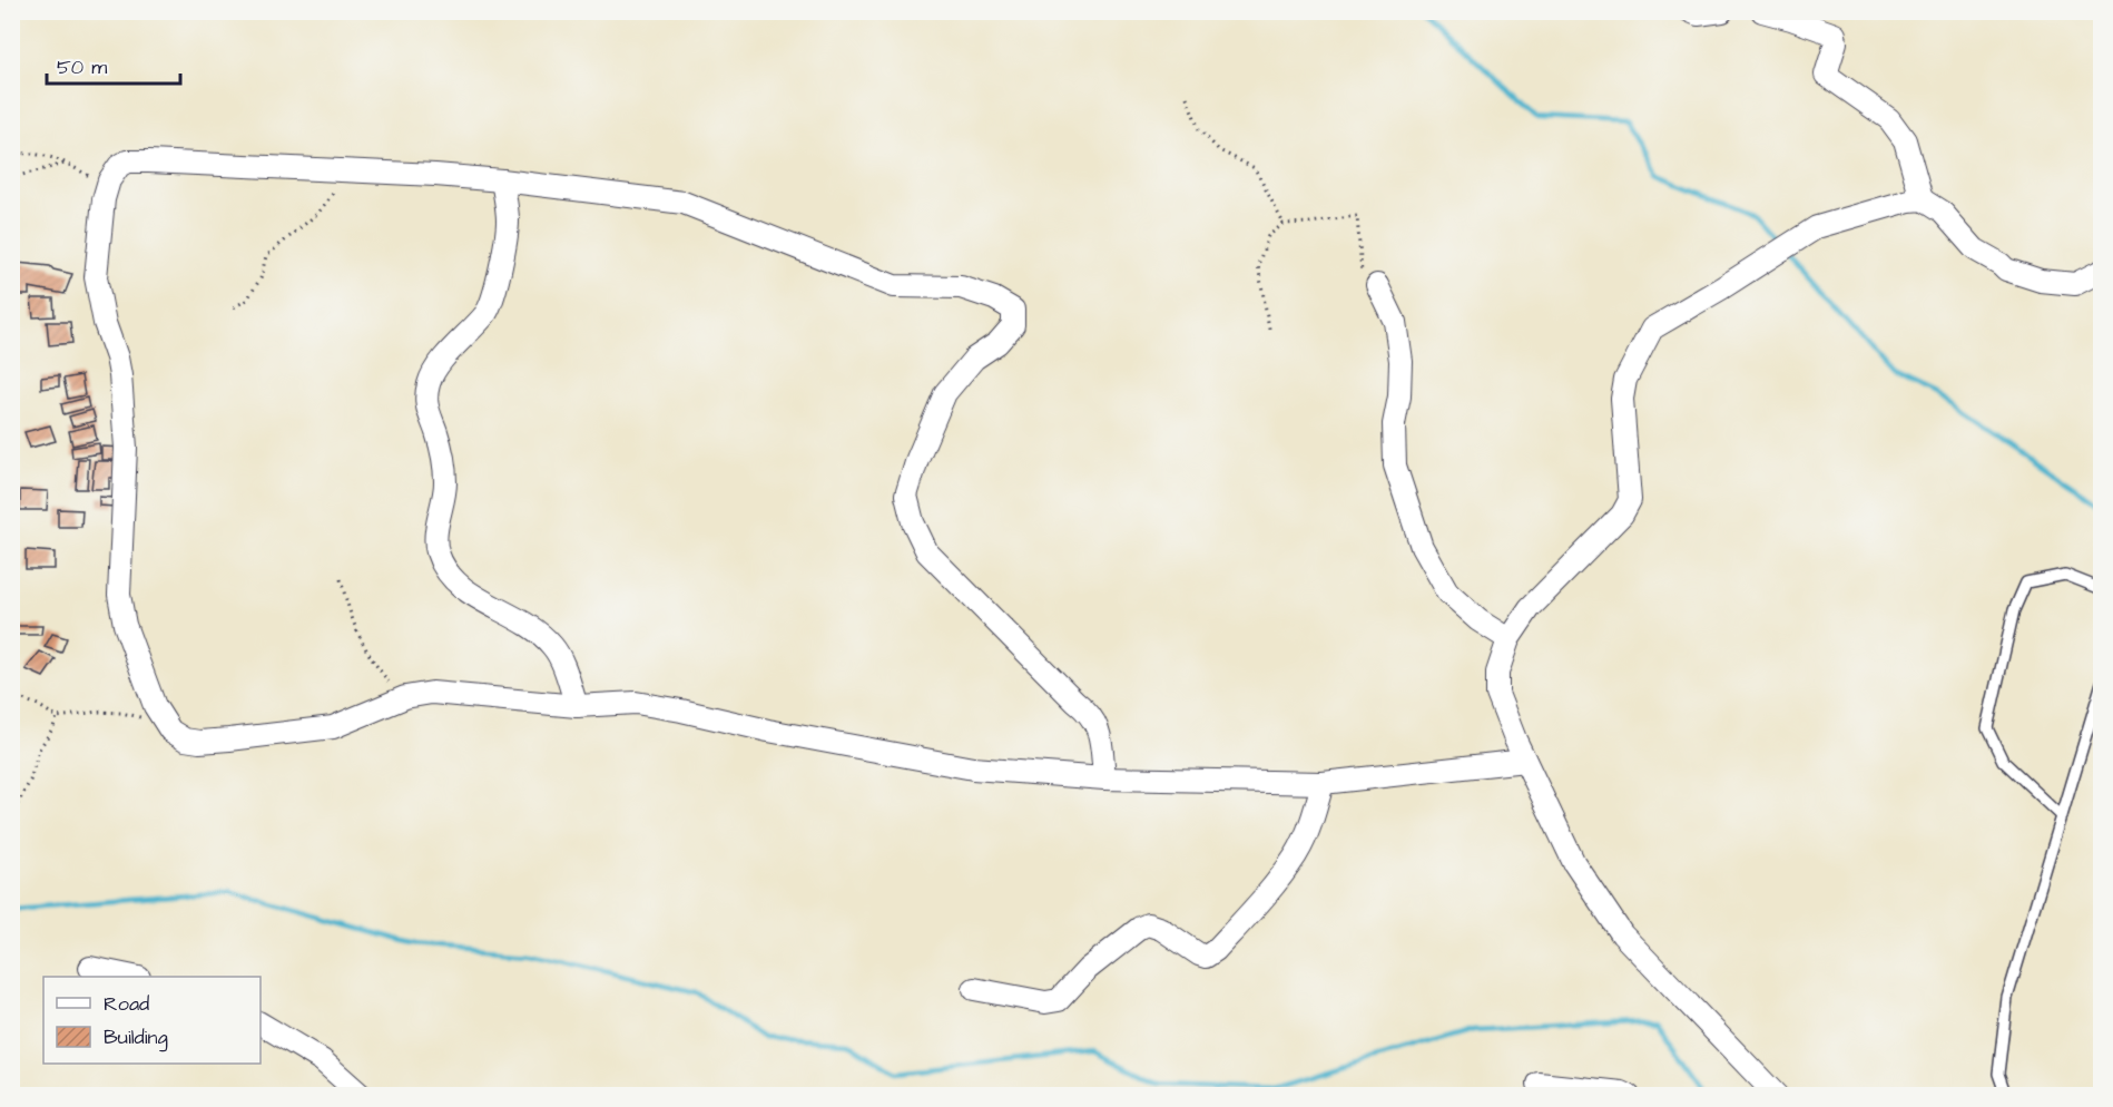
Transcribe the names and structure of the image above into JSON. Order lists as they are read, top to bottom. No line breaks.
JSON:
{"legend":["Road","Building"],"scale_bar":"50 m"}
